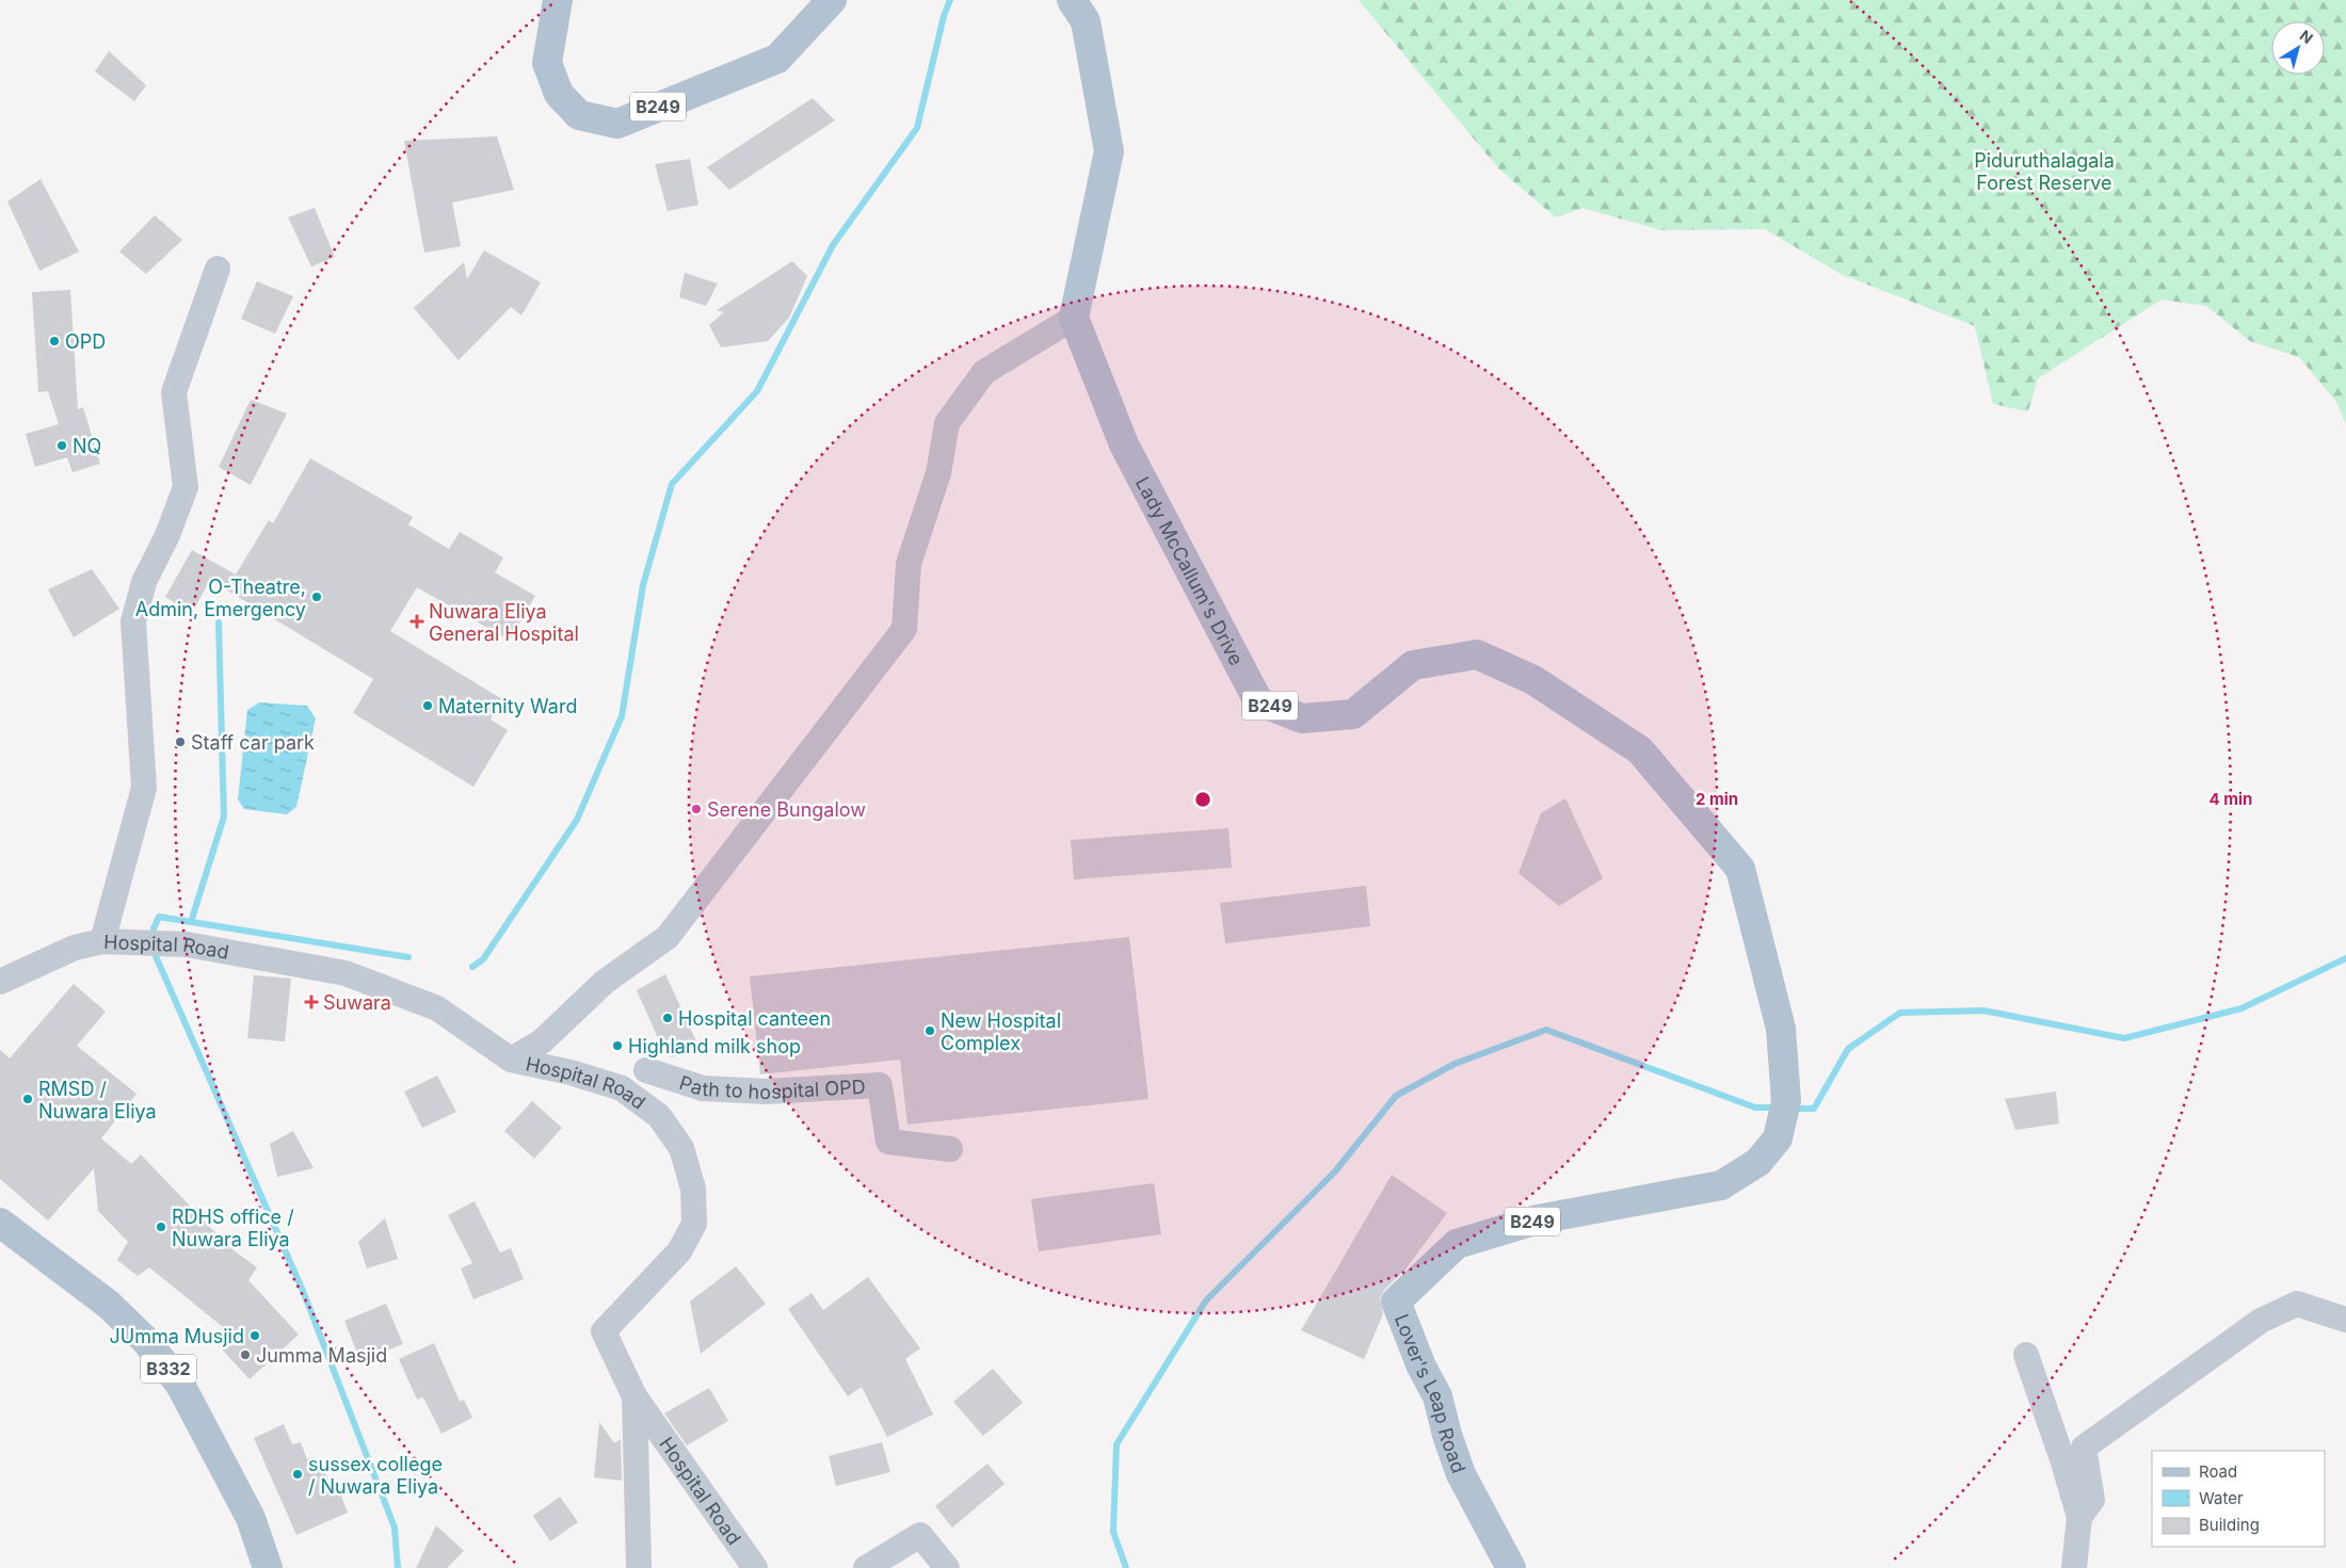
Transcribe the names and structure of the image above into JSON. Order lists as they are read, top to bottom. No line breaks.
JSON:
{"streets":{"main road":["B249","Lady McCallum's Drive","B332","Lover's Leap Road"],"street":["Hospital Road","Path to hospital OPD"]},"crossings":[["Lady McCallum's Drive","Lover's Leap Road"]],"parks":["Piduruthalagala Forest Reserve"],"places":{"other":["OPD","NQ","O-Theatre, Admin, Emergency","Maternity Ward","Staff car park","Serene Bungalow","Hospital canteen","New Hospital Complex","Highland milk shop","RMSD / Nuwara Eliya","RDHS office / Nuwara Eliya","JUmma Musjid","Jumma Masjid","sussex college / Nuwara Eliya"],"health":["Nuwara Eliya General Hospital","Suwara"]},"legend":["Road","Water","Building"],"north":"top right","rings":["2 min","4 min"]}
